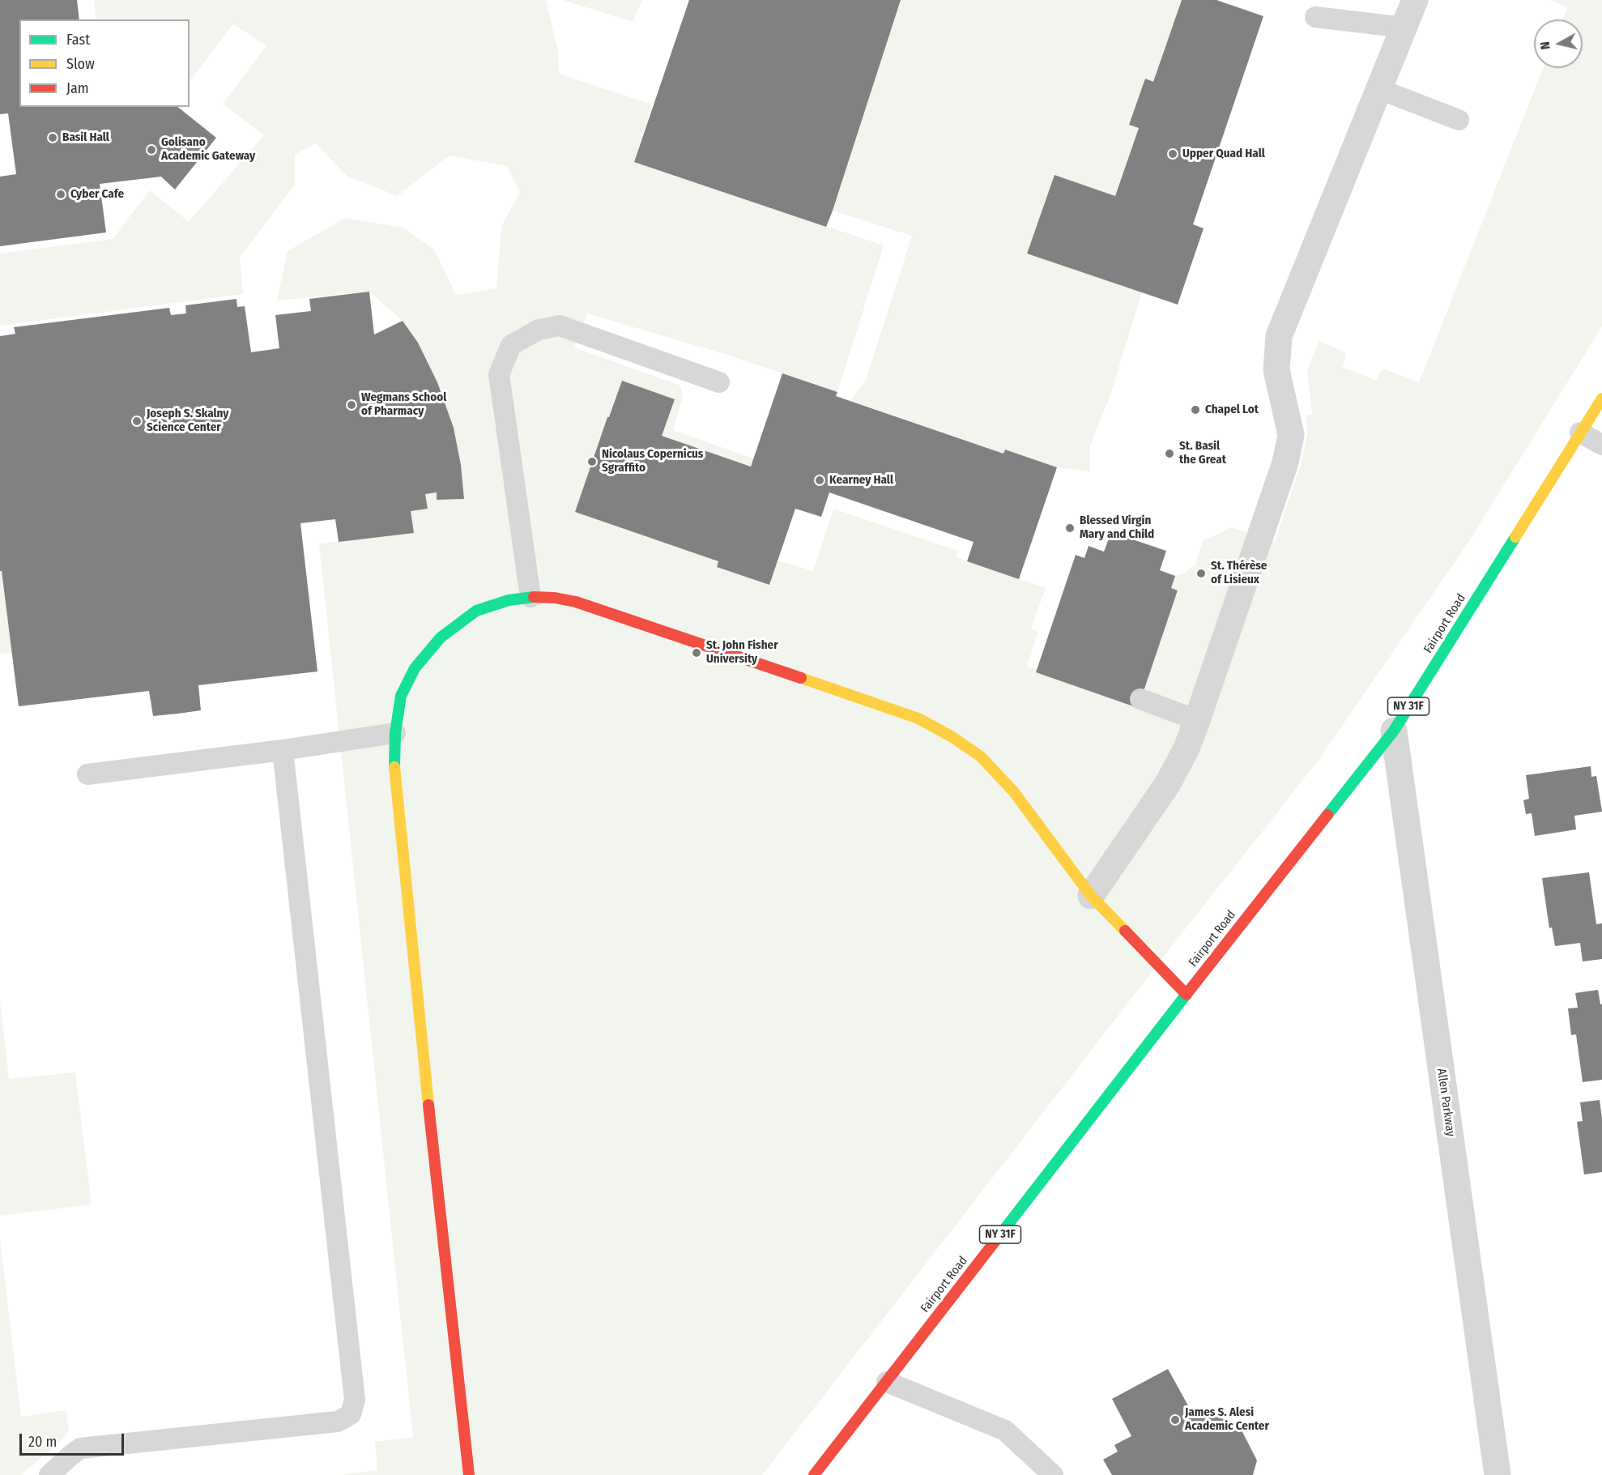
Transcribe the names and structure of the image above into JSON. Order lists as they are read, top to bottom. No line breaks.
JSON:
{"streets":{"street":["Fairport Road","NY 31F","Allen Parkway"]},"crossings":[["Fairport Road","Allen Parkway"]],"places":["Basil Hall","Golisano Academic Gateway","Upper Quad Hall","Cyber Cafe","Wegmans School of Pharmacy","Chapel Lot","Joseph S. Skalny Science Center","St. Basil the Great","Nicolaus Copernicus Sgraffito","Kearney Hall","Blessed Virgin Mary and Child","St. Thérèse of Lisieux","St. John Fisher University","James S. Alesi Academic Center"],"legend":["Fast","Slow","Jam"],"scale_bar":"20 m","north":"left"}
